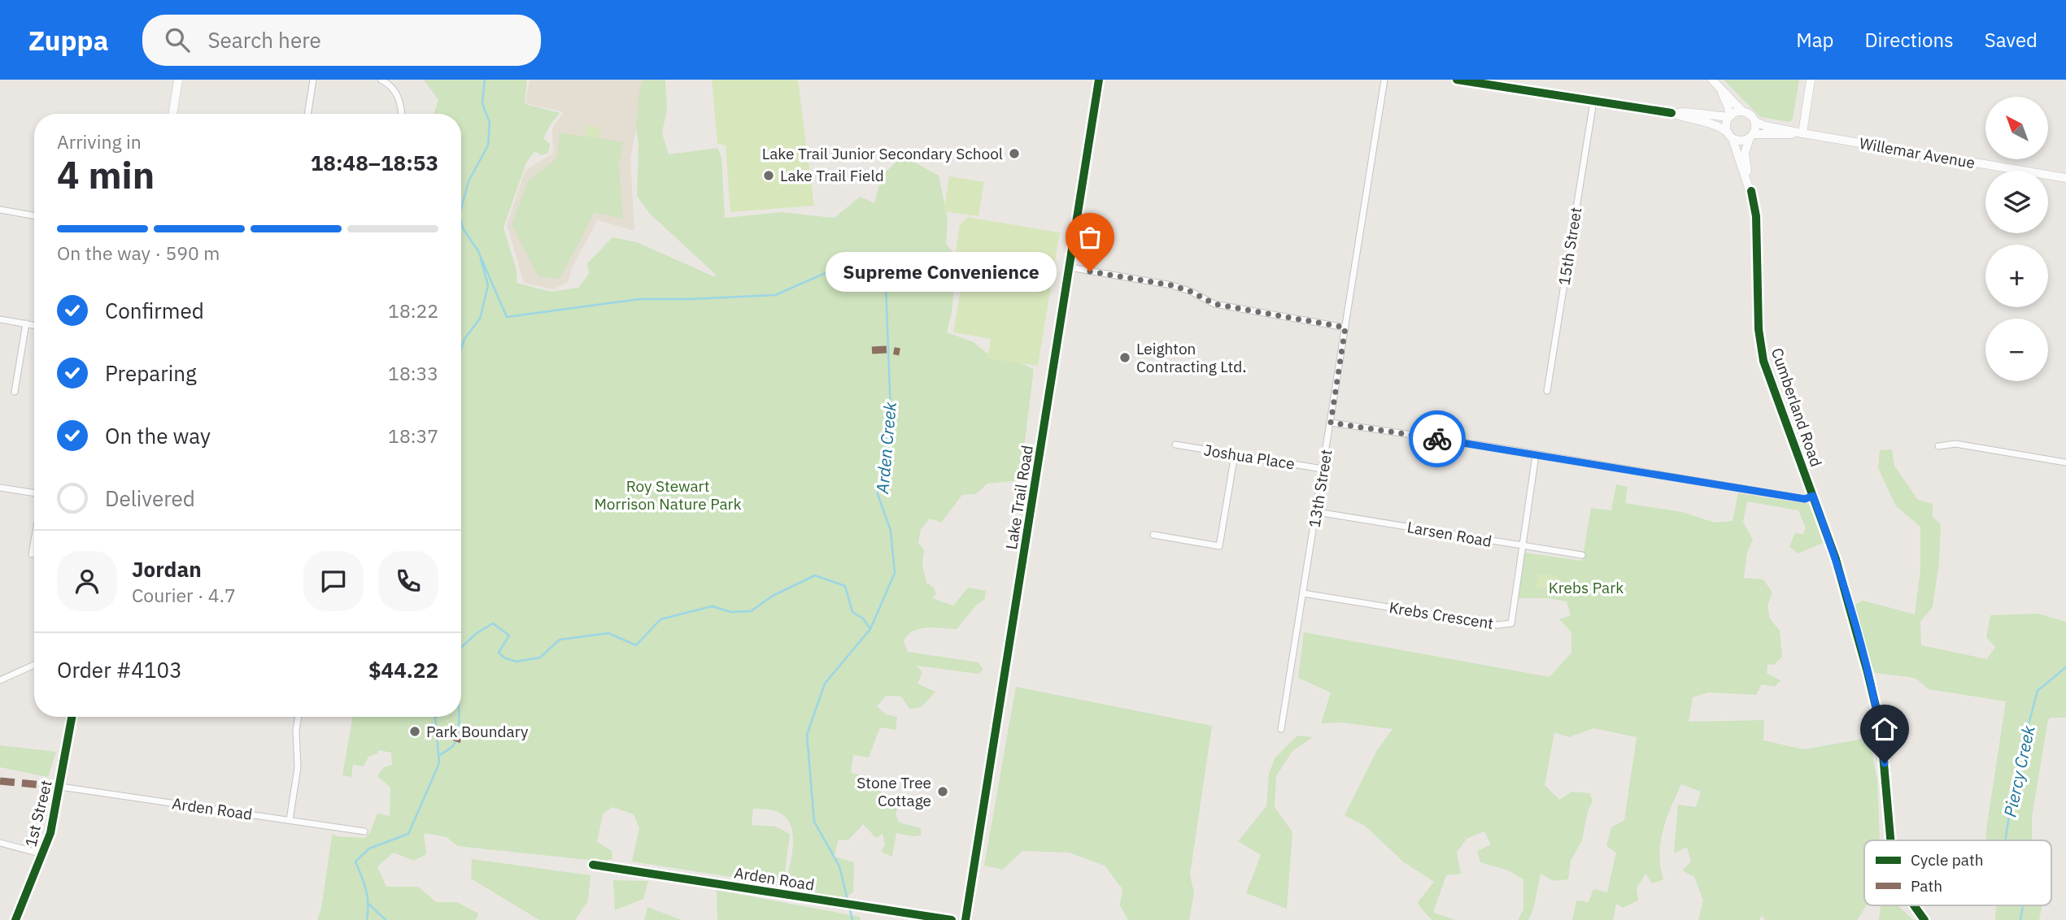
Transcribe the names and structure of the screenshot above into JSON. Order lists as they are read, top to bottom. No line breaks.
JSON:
{"streets":{"street":["Willemar Avenue","15th Street","Cumberland Road","Joshua Place","13th Street","Lake Trail Road","Larsen Road","Krebs Crescent","Arden Road","1st Street"]},"crossings":[["Willemar Avenue","Cumberland Road"],["Joshua Place","13th Street"],["13th Street","Larsen Road"],["13th Street","Krebs Crescent"],["Larsen Road","Krebs Crescent"],["Arden Road","1st Street"]],"water":["Arden Creek","Piercy Creek"],"parks":["Roy Stewart Morrison Nature Park","Krebs Park"],"places":["Lake Trail Junior Secondary School","Lake Trail Field","Supreme Convenience","Leighton Contracting Ltd.","Park Boundary","Stone Tree Cottage"],"legend":["Cycle path","Path"],"north":"top left","page":{"header":"Zuppa","search":"Search here","nav":["Map","Directions","Saved"],"map_buttons":["+","−"],"heading":["4 min","Arriving in","18:48–18:53"],"panel":["Jordan","Courier · 4.7","Order #4103","$44.22"],"bar":"On the way · 590 m","bubble":"Supreme Convenience","list":[["Confirmed","18:22"],["Preparing","18:33"],["On the way","18:37"],"Delivered"]}}
